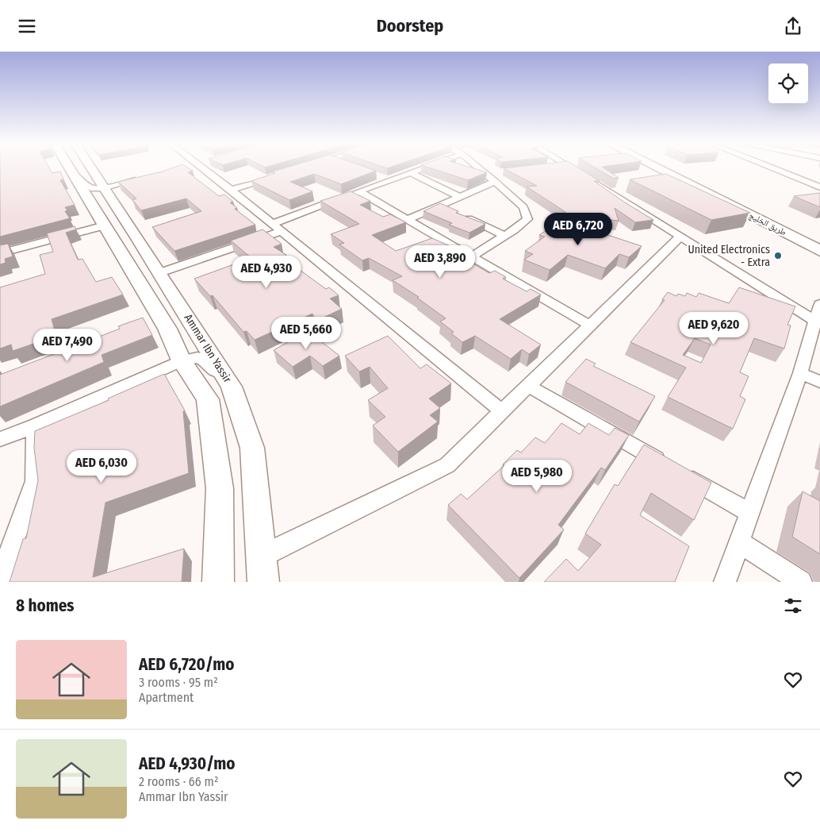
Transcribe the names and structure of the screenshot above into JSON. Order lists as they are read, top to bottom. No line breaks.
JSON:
{"streets":{"main road":["طريق الخليج"],"street":["Ammar Ibn Yassir"]},"places":["United Electronics - Extra"],"page":{"header":"Doorstep","price":["AED 6,720","AED 3,890","AED 4,930","AED 9,620","AED 5,660","AED 7,490","AED 6,030","AED 5,980"],"heading":"8 homes","list":[{"name":"AED 6,720/mo","note":"3 rooms · 95 m² · Apartment"},{"name":"AED 4,930/mo","note":"2 rooms · 66 m² · Ammar Ibn Yassir"}]}}
